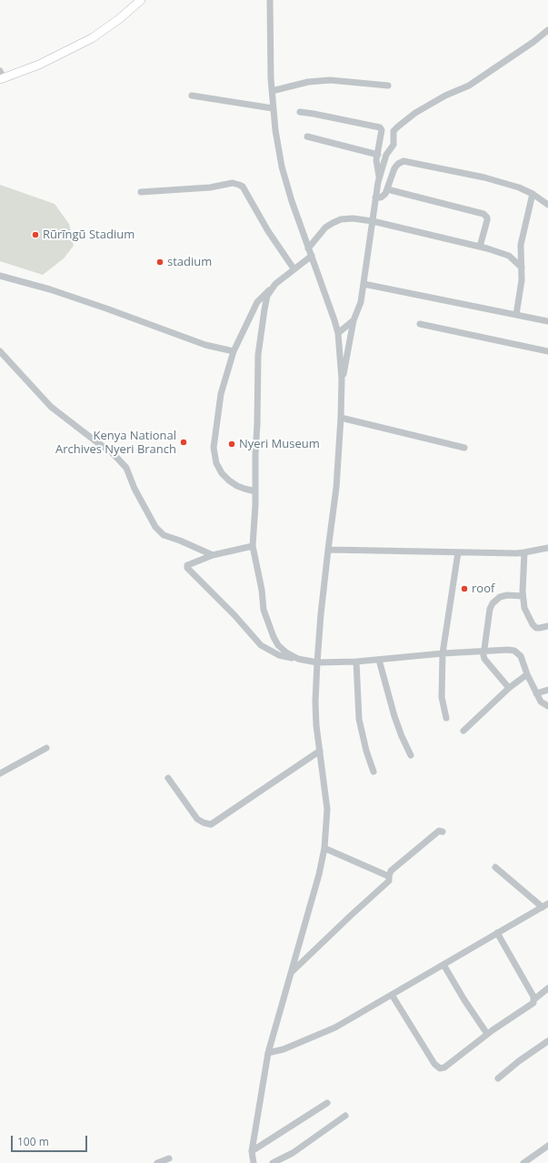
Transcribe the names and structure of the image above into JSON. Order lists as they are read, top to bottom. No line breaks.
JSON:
{"places":["Rũrĩngũ Stadium","stadium","Kenya National Archives Nyeri Branch","Nyeri Museum","roof"],"scale_bar":"100 m"}
